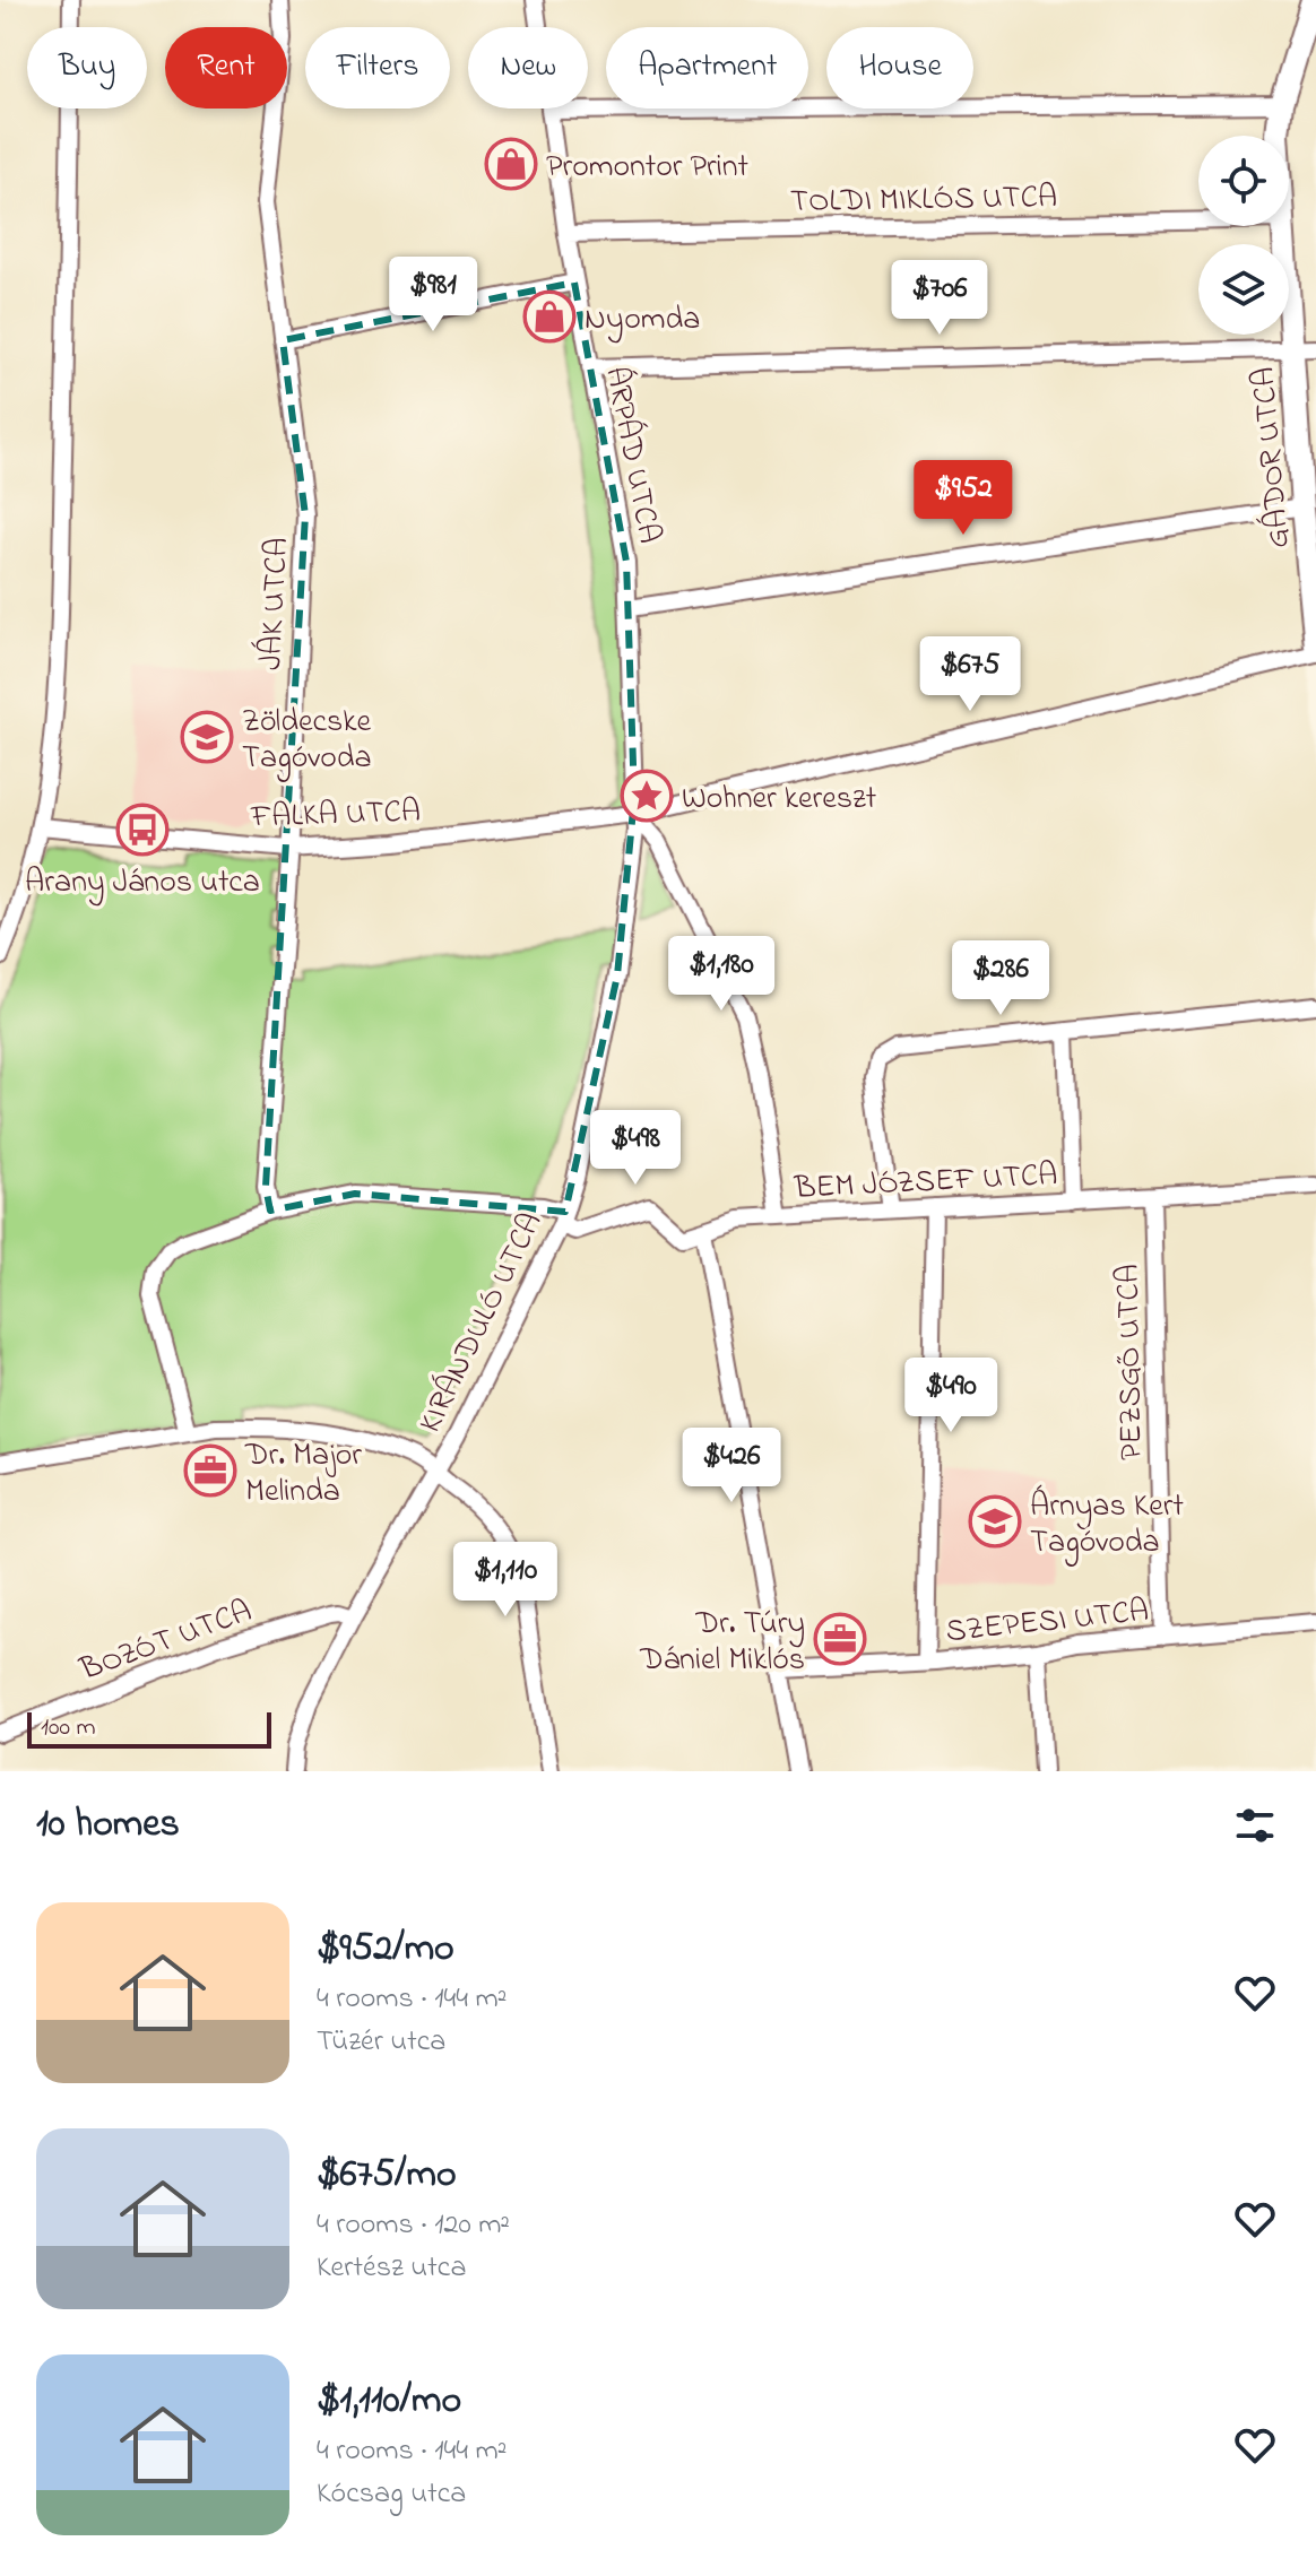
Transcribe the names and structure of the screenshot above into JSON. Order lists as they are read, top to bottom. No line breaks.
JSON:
{"streets":{"street":["TOLDI MIKLÓS UTCA","ÁRPÁD UTCA","GÁDOR UTCA","JÁK UTCA","FALKA UTCA","BEM JÓZSEF UTCA","KIRÁNDULÓ UTCA","PEZSGŐ UTCA","SZEPESI UTCA","BOZÓT UTCA"]},"crossings":[["TOLDI MIKLÓS UTCA","ÁRPÁD UTCA"],["ÁRPÁD UTCA","FALKA UTCA"],["ÁRPÁD UTCA","KIRÁNDULÓ UTCA"],["JÁK UTCA","FALKA UTCA"],["FALKA UTCA","KIRÁNDULÓ UTCA"],["BEM JÓZSEF UTCA","PEZSGŐ UTCA"],["KIRÁNDULÓ UTCA","BOZÓT UTCA"],["PEZSGŐ UTCA","SZEPESI UTCA"]],"places":{"shop":["Promontor Print","Nyomda"],"school or university":["Zöldecske Tagóvoda","Árnyas Kert Tagóvoda"],"place":["Wohner kereszt"],"bus stop":["Arany János utca"],"office":["Dr. Major Melinda","Dr. Túry Dániel Miklós"]},"scale_bar":"100 m","page":{"chip":["Buy","Rent","Filters","New","Apartment","House"],"price":["$981","$706","$952","$675","$1,180","$286","$498","$490","$426","$1,110"],"scale":"100 m","heading":"10 homes","list":[{"name":"$952/mo","note":"4 rooms · 144 m² · Tüzér utca"},{"name":"$675/mo","note":"4 rooms · 120 m² · Kertész utca"},{"name":"$1,110/mo","note":"4 rooms · 144 m² · Kócsag utca"}]}}
